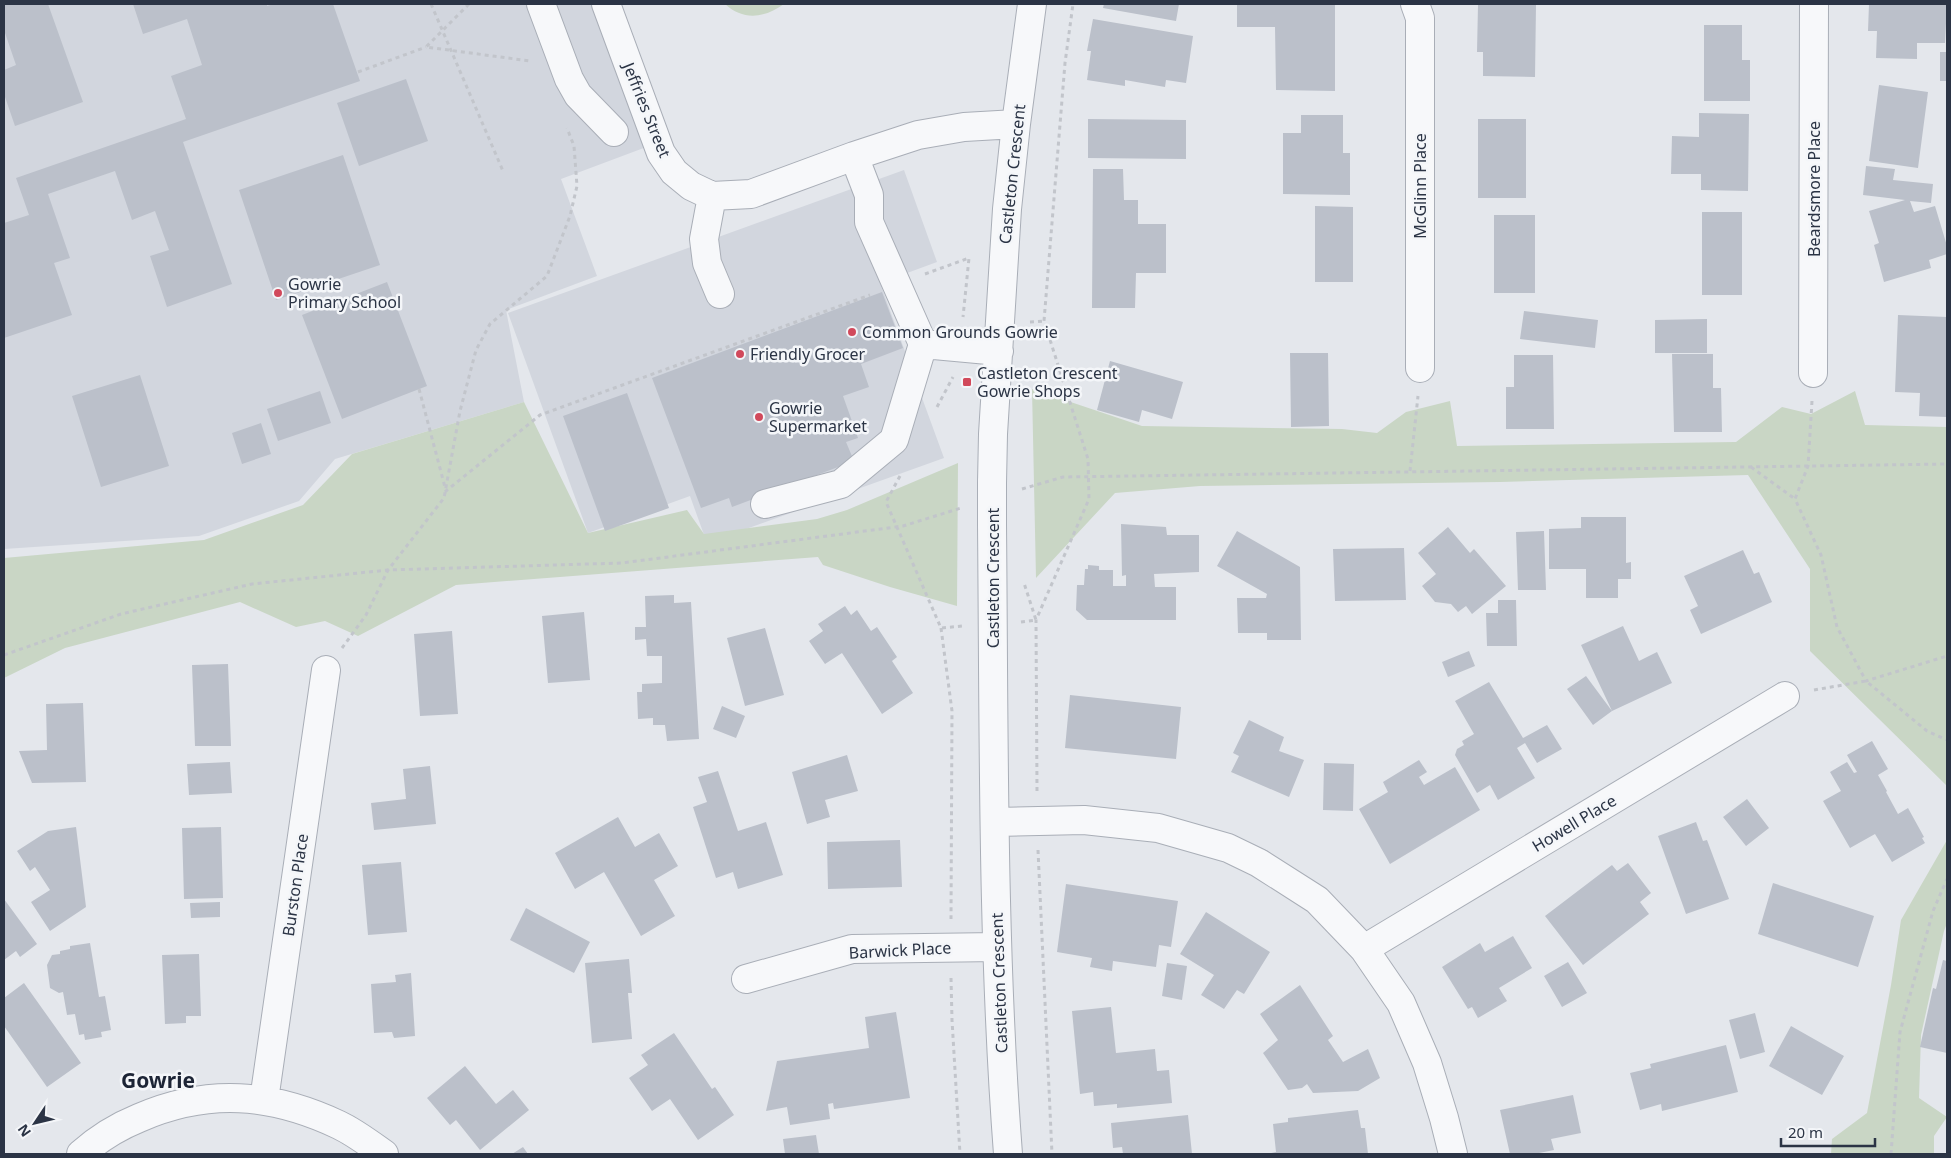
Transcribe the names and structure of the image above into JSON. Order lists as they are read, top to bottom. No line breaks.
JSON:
{"streets":{"street":["Jeffries Street","Castleton Crescent","McGlinn Place","Beardsmore Place","Howell Place","Burston Place","Barwick Place"]},"crossings":[["Jeffries Street","Castleton Crescent"],["Castleton Crescent","Barwick Place"]],"districts":["Gowrie"],"places":{"other":["Gowrie Primary School","Common Grounds Gowrie","Friendly Grocer","Gowrie Supermarket"],"transit":["Castleton Crescent Gowrie Shops"]},"scale_bar":"20 m","north":"bottom left"}
